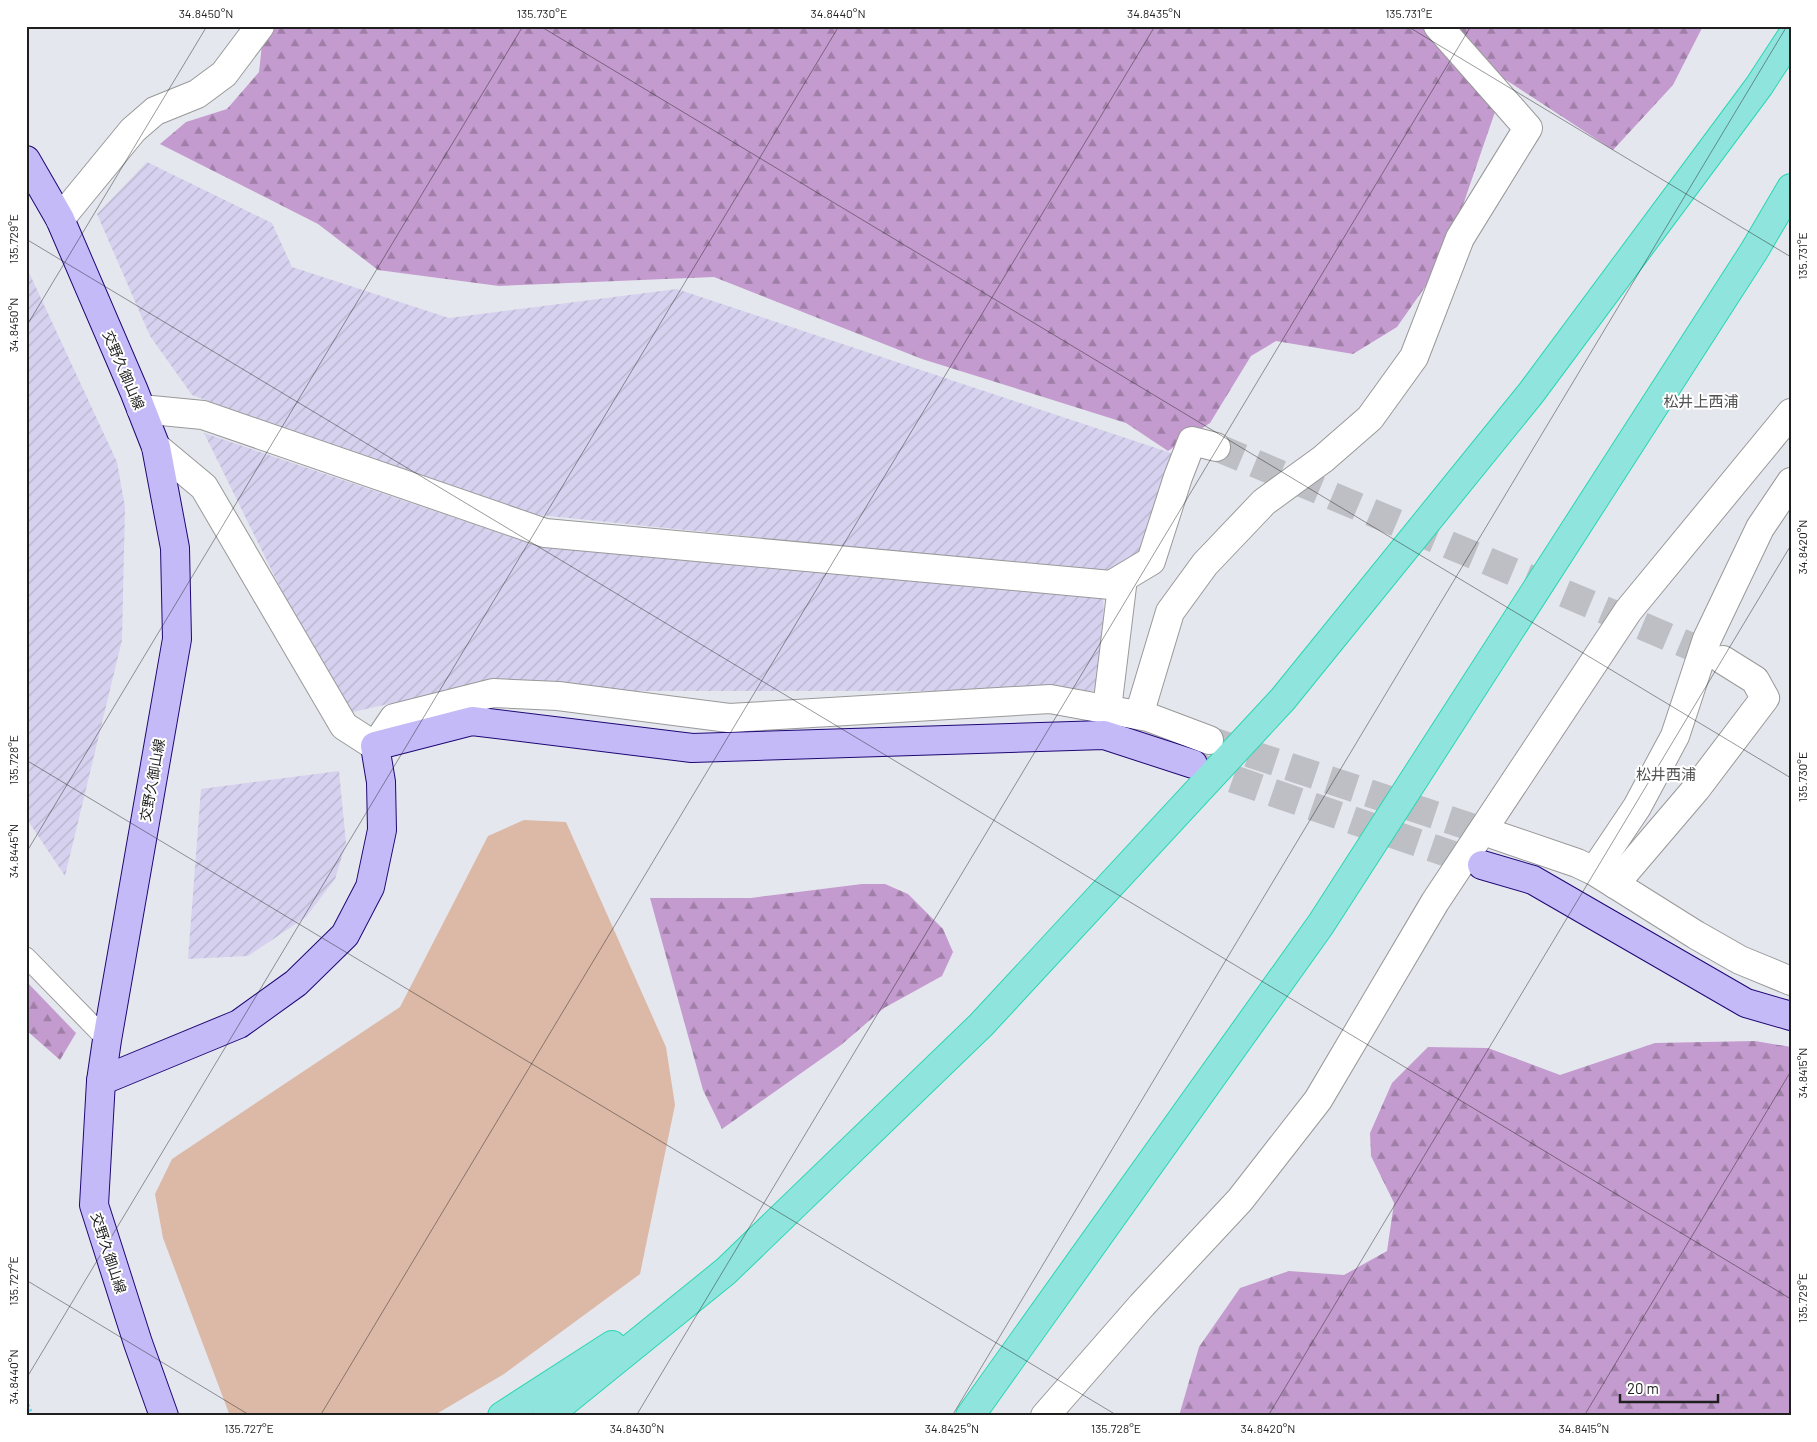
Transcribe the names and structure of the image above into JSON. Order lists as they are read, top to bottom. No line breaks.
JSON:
{"streets":{"street":["交野久御山線"]},"districts":["松井上西浦","松井西浦"],"scale_bar":"20 m","coordinates":["34.8450°N","135.730°E","34.8440°N","34.8435°N","135.731°E","135.729°E","34.8420°N","135.728°E","34.8445°N","34.8415°N","135.727°E","34.8430°N","34.8425°N"]}
